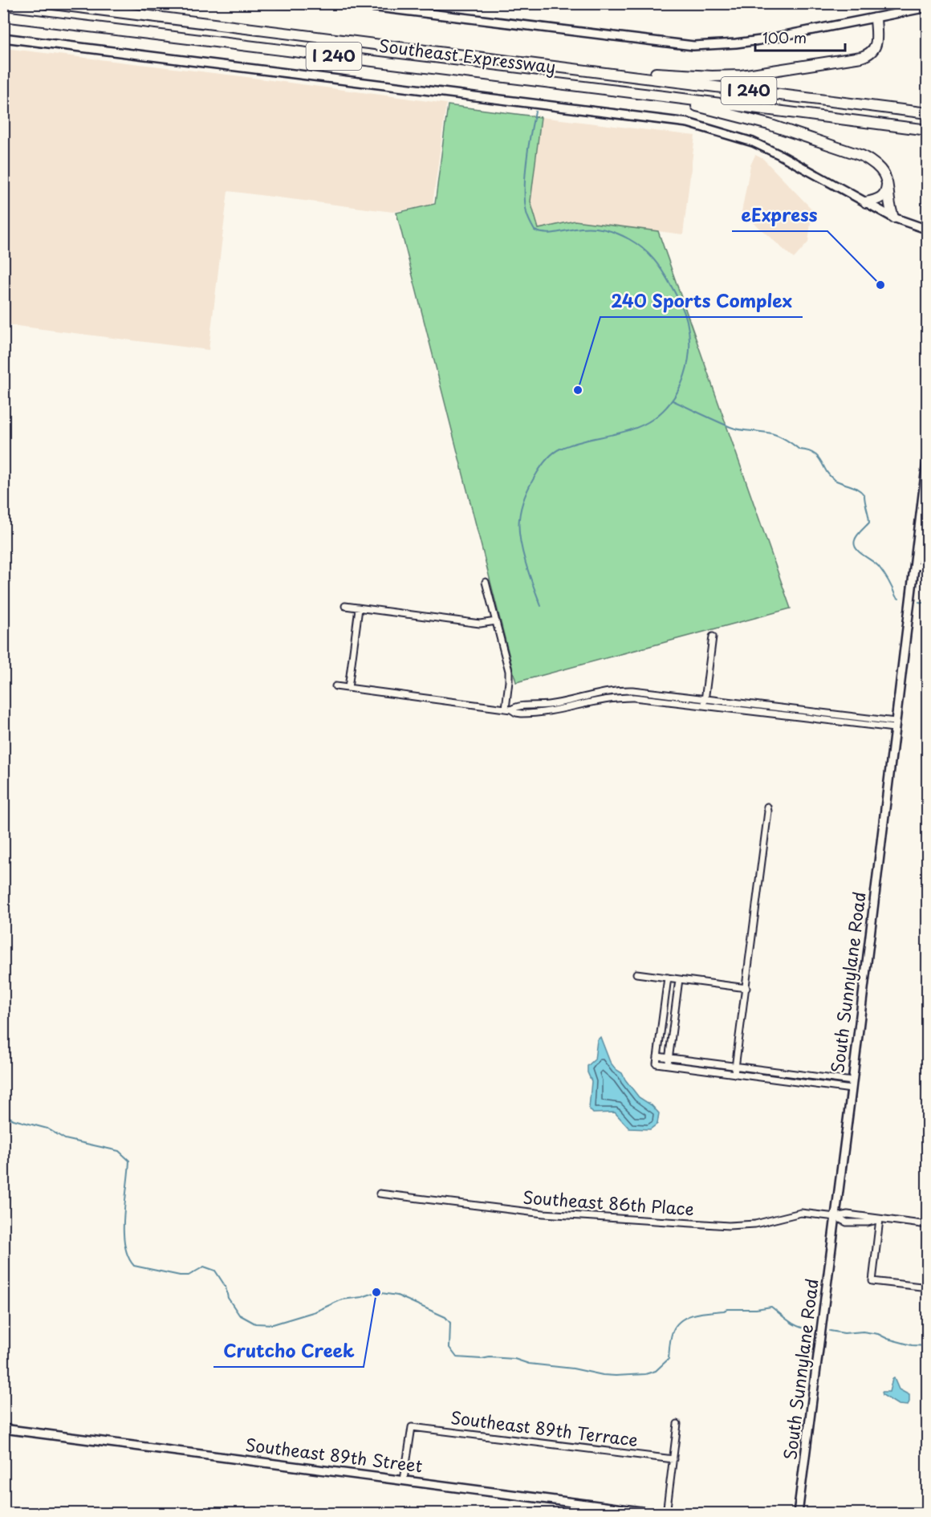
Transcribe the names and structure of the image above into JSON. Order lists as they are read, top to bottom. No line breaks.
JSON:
{"streets":{"highway":["I 240","Southeast Expressway"],"street":["South Sunnylane Road","Southeast 86th Place","Southeast 89th Terrace","Southeast 89th Street"]},"crossings":[["South Sunnylane Road","Southeast 86th Place"],["Southeast 89th Terrace","Southeast 89th Street"]],"places":["eExpress","240 Sports Complex","Crutcho Creek"],"scale_bar":"100 m"}
